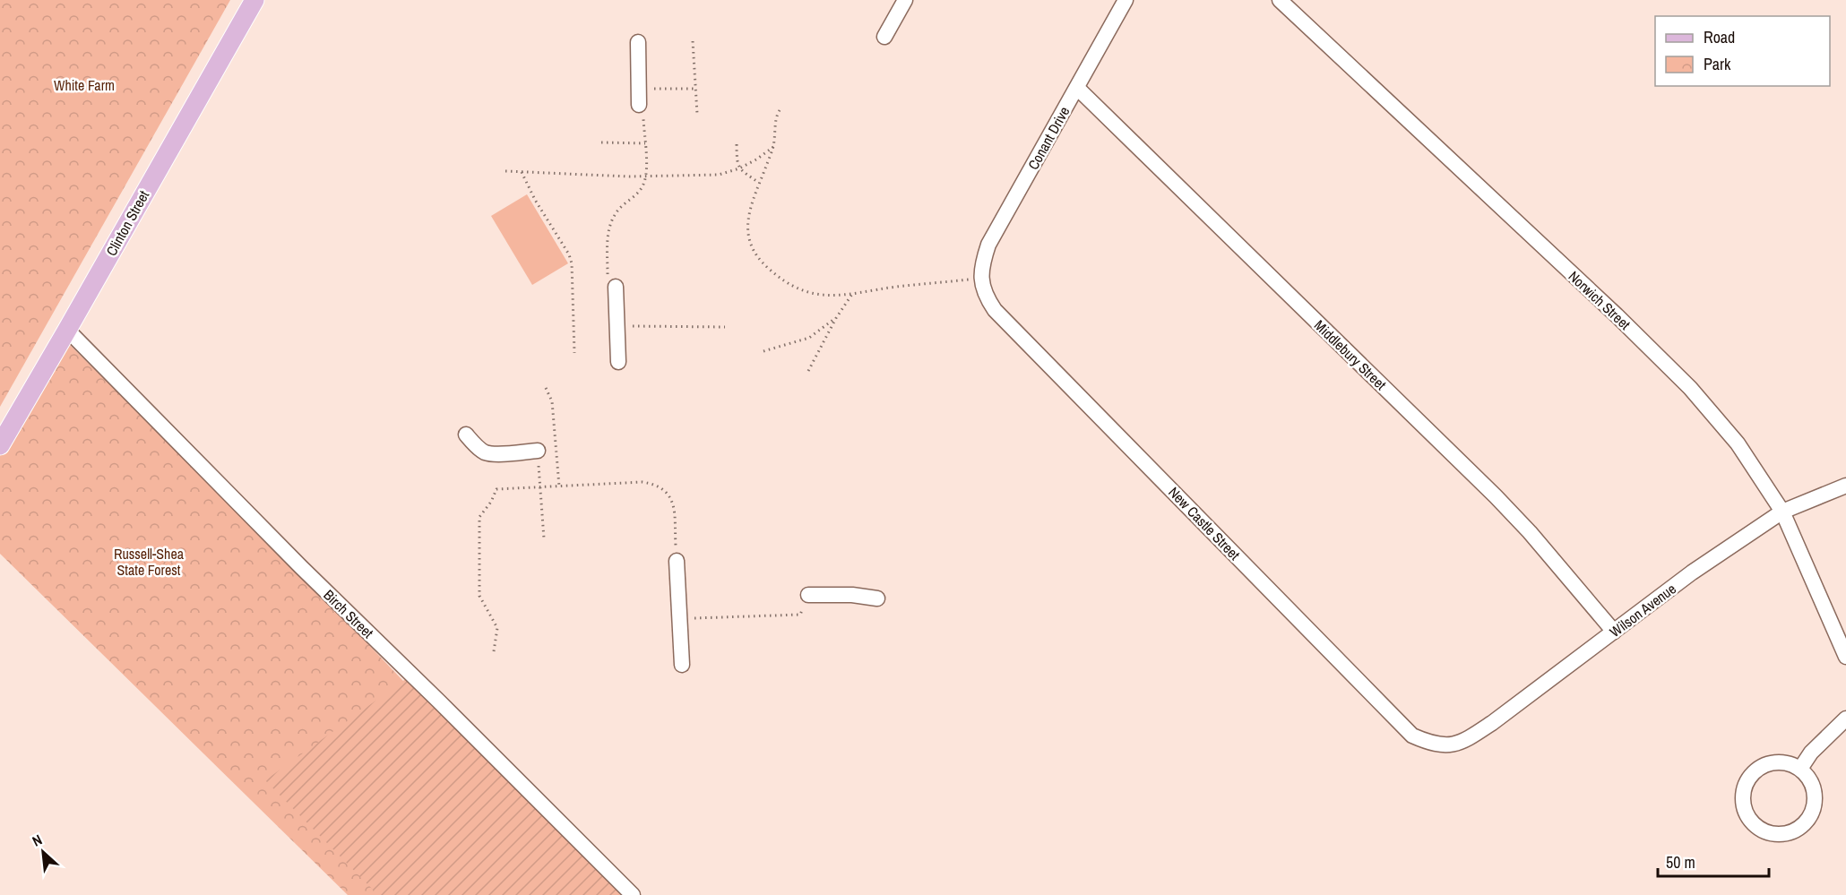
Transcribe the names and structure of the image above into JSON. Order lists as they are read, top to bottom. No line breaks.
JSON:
{"streets":{"main road":["Clinton Street"],"street":["Conant Drive","Norwich Street","Middlebury Street","New Castle Street","Wilson Avenue","Birch Street"]},"crossings":[["Conant Drive","Middlebury Street"],["Conant Drive","New Castle Street"],["Clinton Street","Birch Street"],["Norwich Street","Wilson Avenue"],["Middlebury Street","Wilson Avenue"],["New Castle Street","Wilson Avenue"]],"parks":["White Farm","Russell-Shea State Forest"],"legend":["Road","Park"],"scale_bar":"50 m","north":"top left"}
